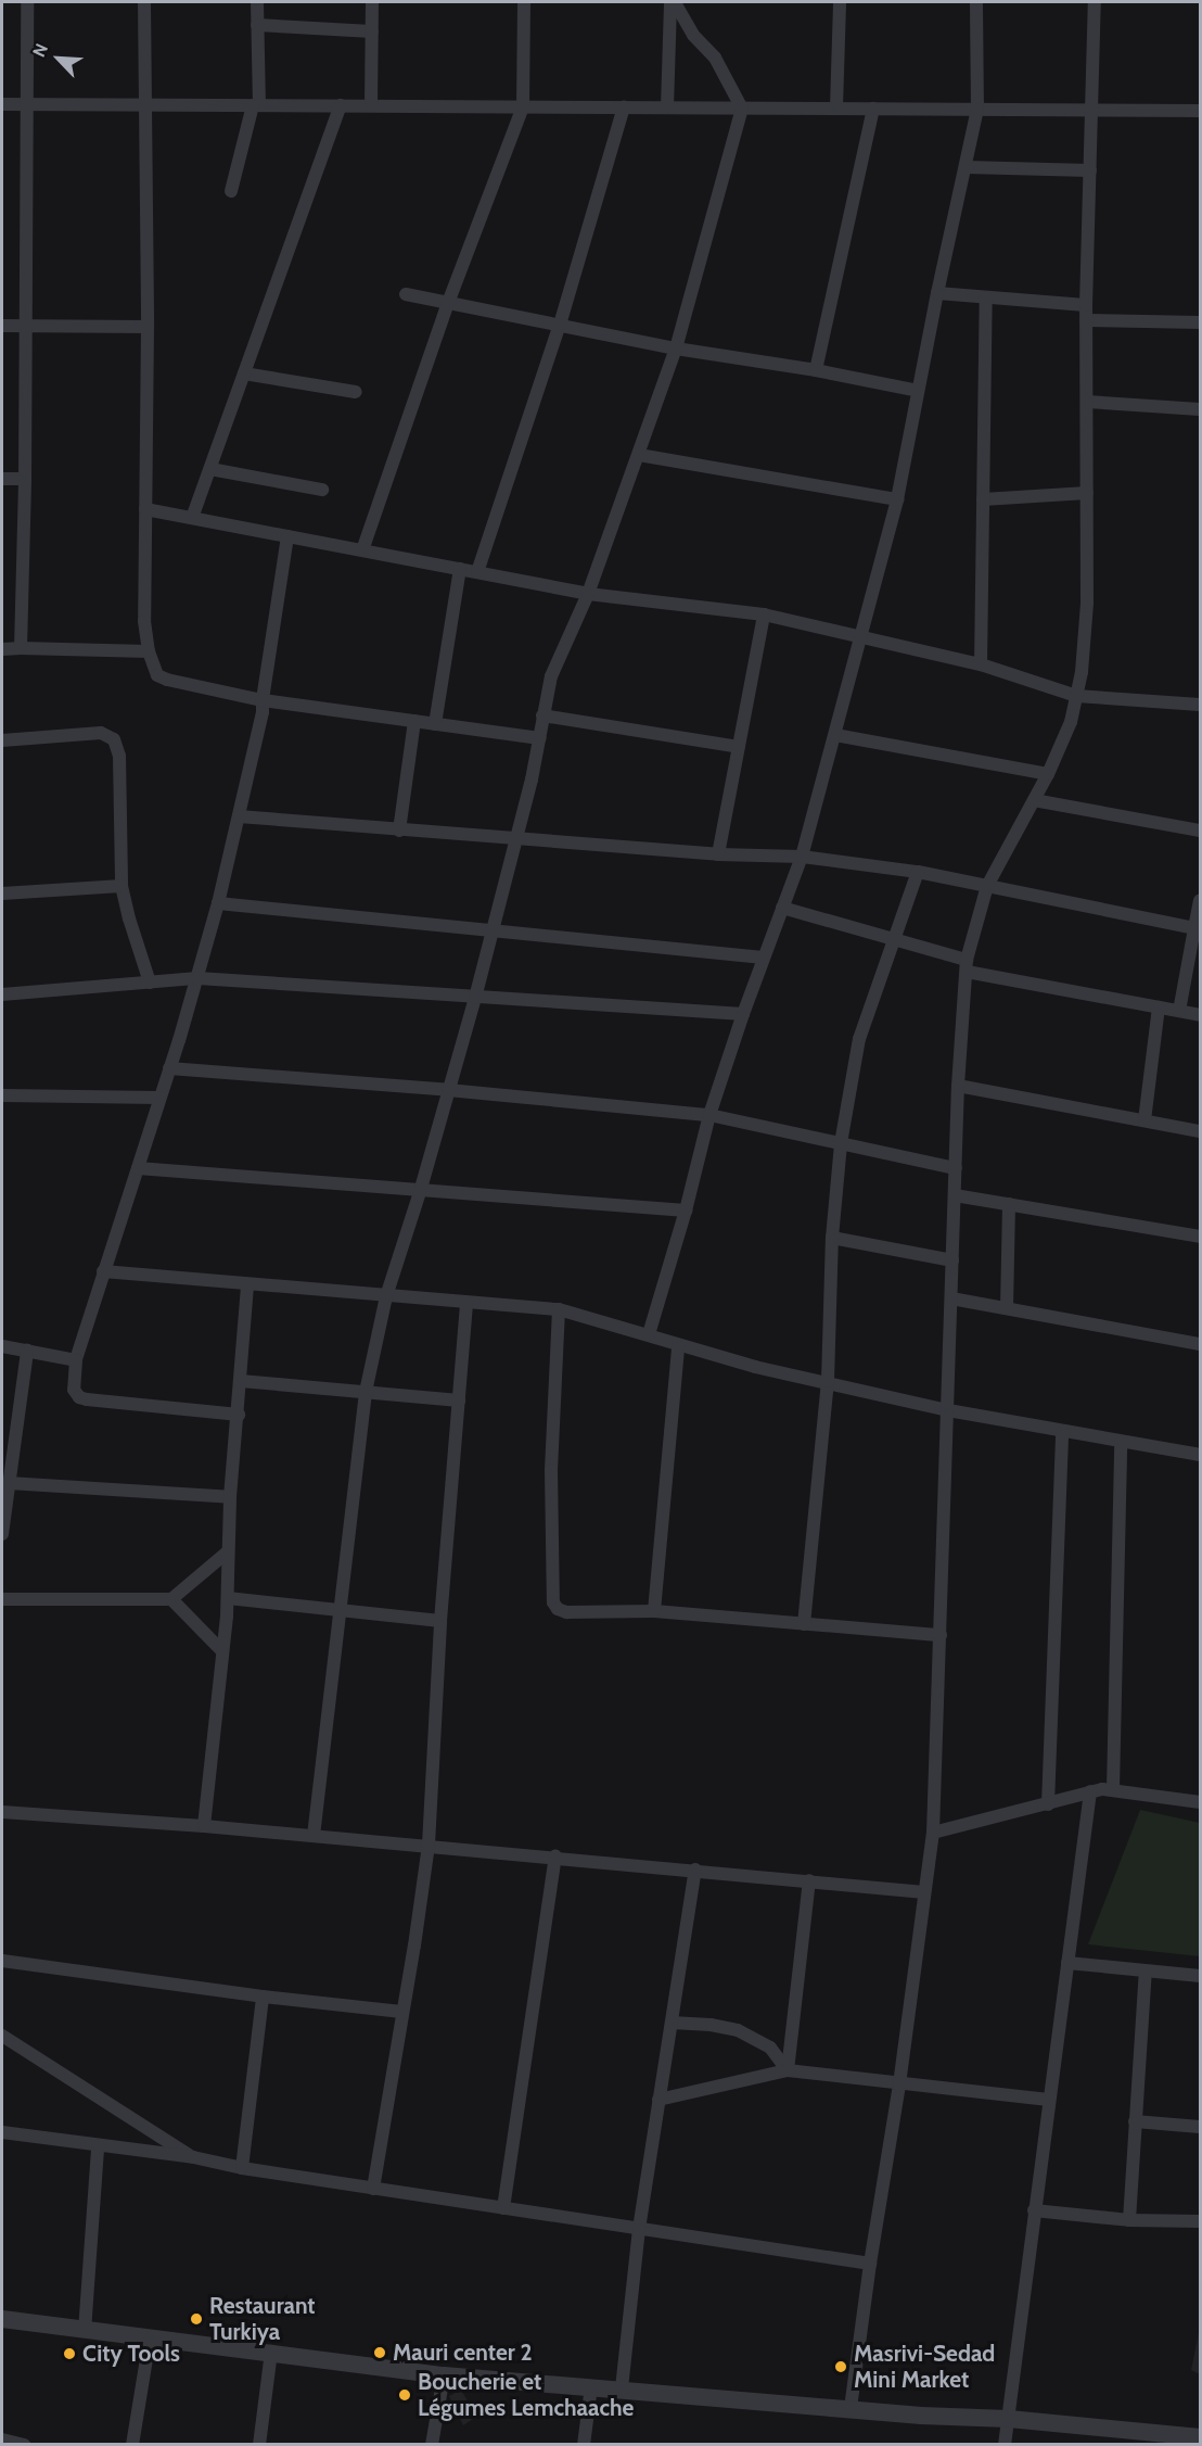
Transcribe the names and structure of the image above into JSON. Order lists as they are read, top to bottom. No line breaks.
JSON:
{"places":["Restaurant Turkiya","Mauri center 2","City Tools","Masrivi-Sedad Mini Market","Boucherie et Légumes Lemchaache"],"north":"top left"}
